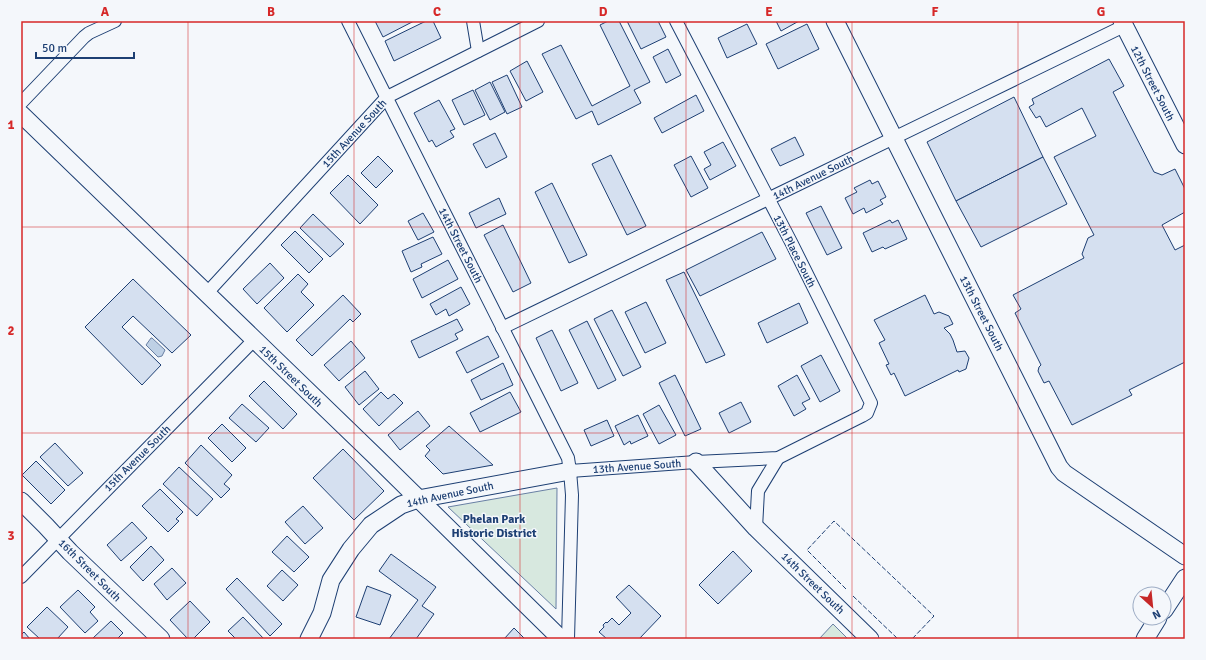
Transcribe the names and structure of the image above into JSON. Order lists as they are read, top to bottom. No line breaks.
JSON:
{"streets":{"street":["12th Street South","15th Avenue South","14th Avenue South","14th Street South","13th Place South","13th Street South","15th Street South","13th Avenue South","16th Street South"]},"crossings":[["12th Street South","14th Avenue South"],["15th Avenue South","14th Street South"],["15th Avenue South","15th Street South"],["15th Avenue South","16th Street South"],["14th Avenue South","14th Street South"],["14th Avenue South","13th Place South"],["14th Avenue South","13th Street South"],["14th Avenue South","15th Street South"],["14th Avenue South","13th Avenue South"],["14th Street South","13th Avenue South"],["13th Place South","13th Avenue South"]],"districts":["Phelan Park Historic District"],"scale_bar":"50 m","north":"bottom right","grid":{"columns":["A","B","C","D","E","F","G"],"rows":["1","2","3"]}}
